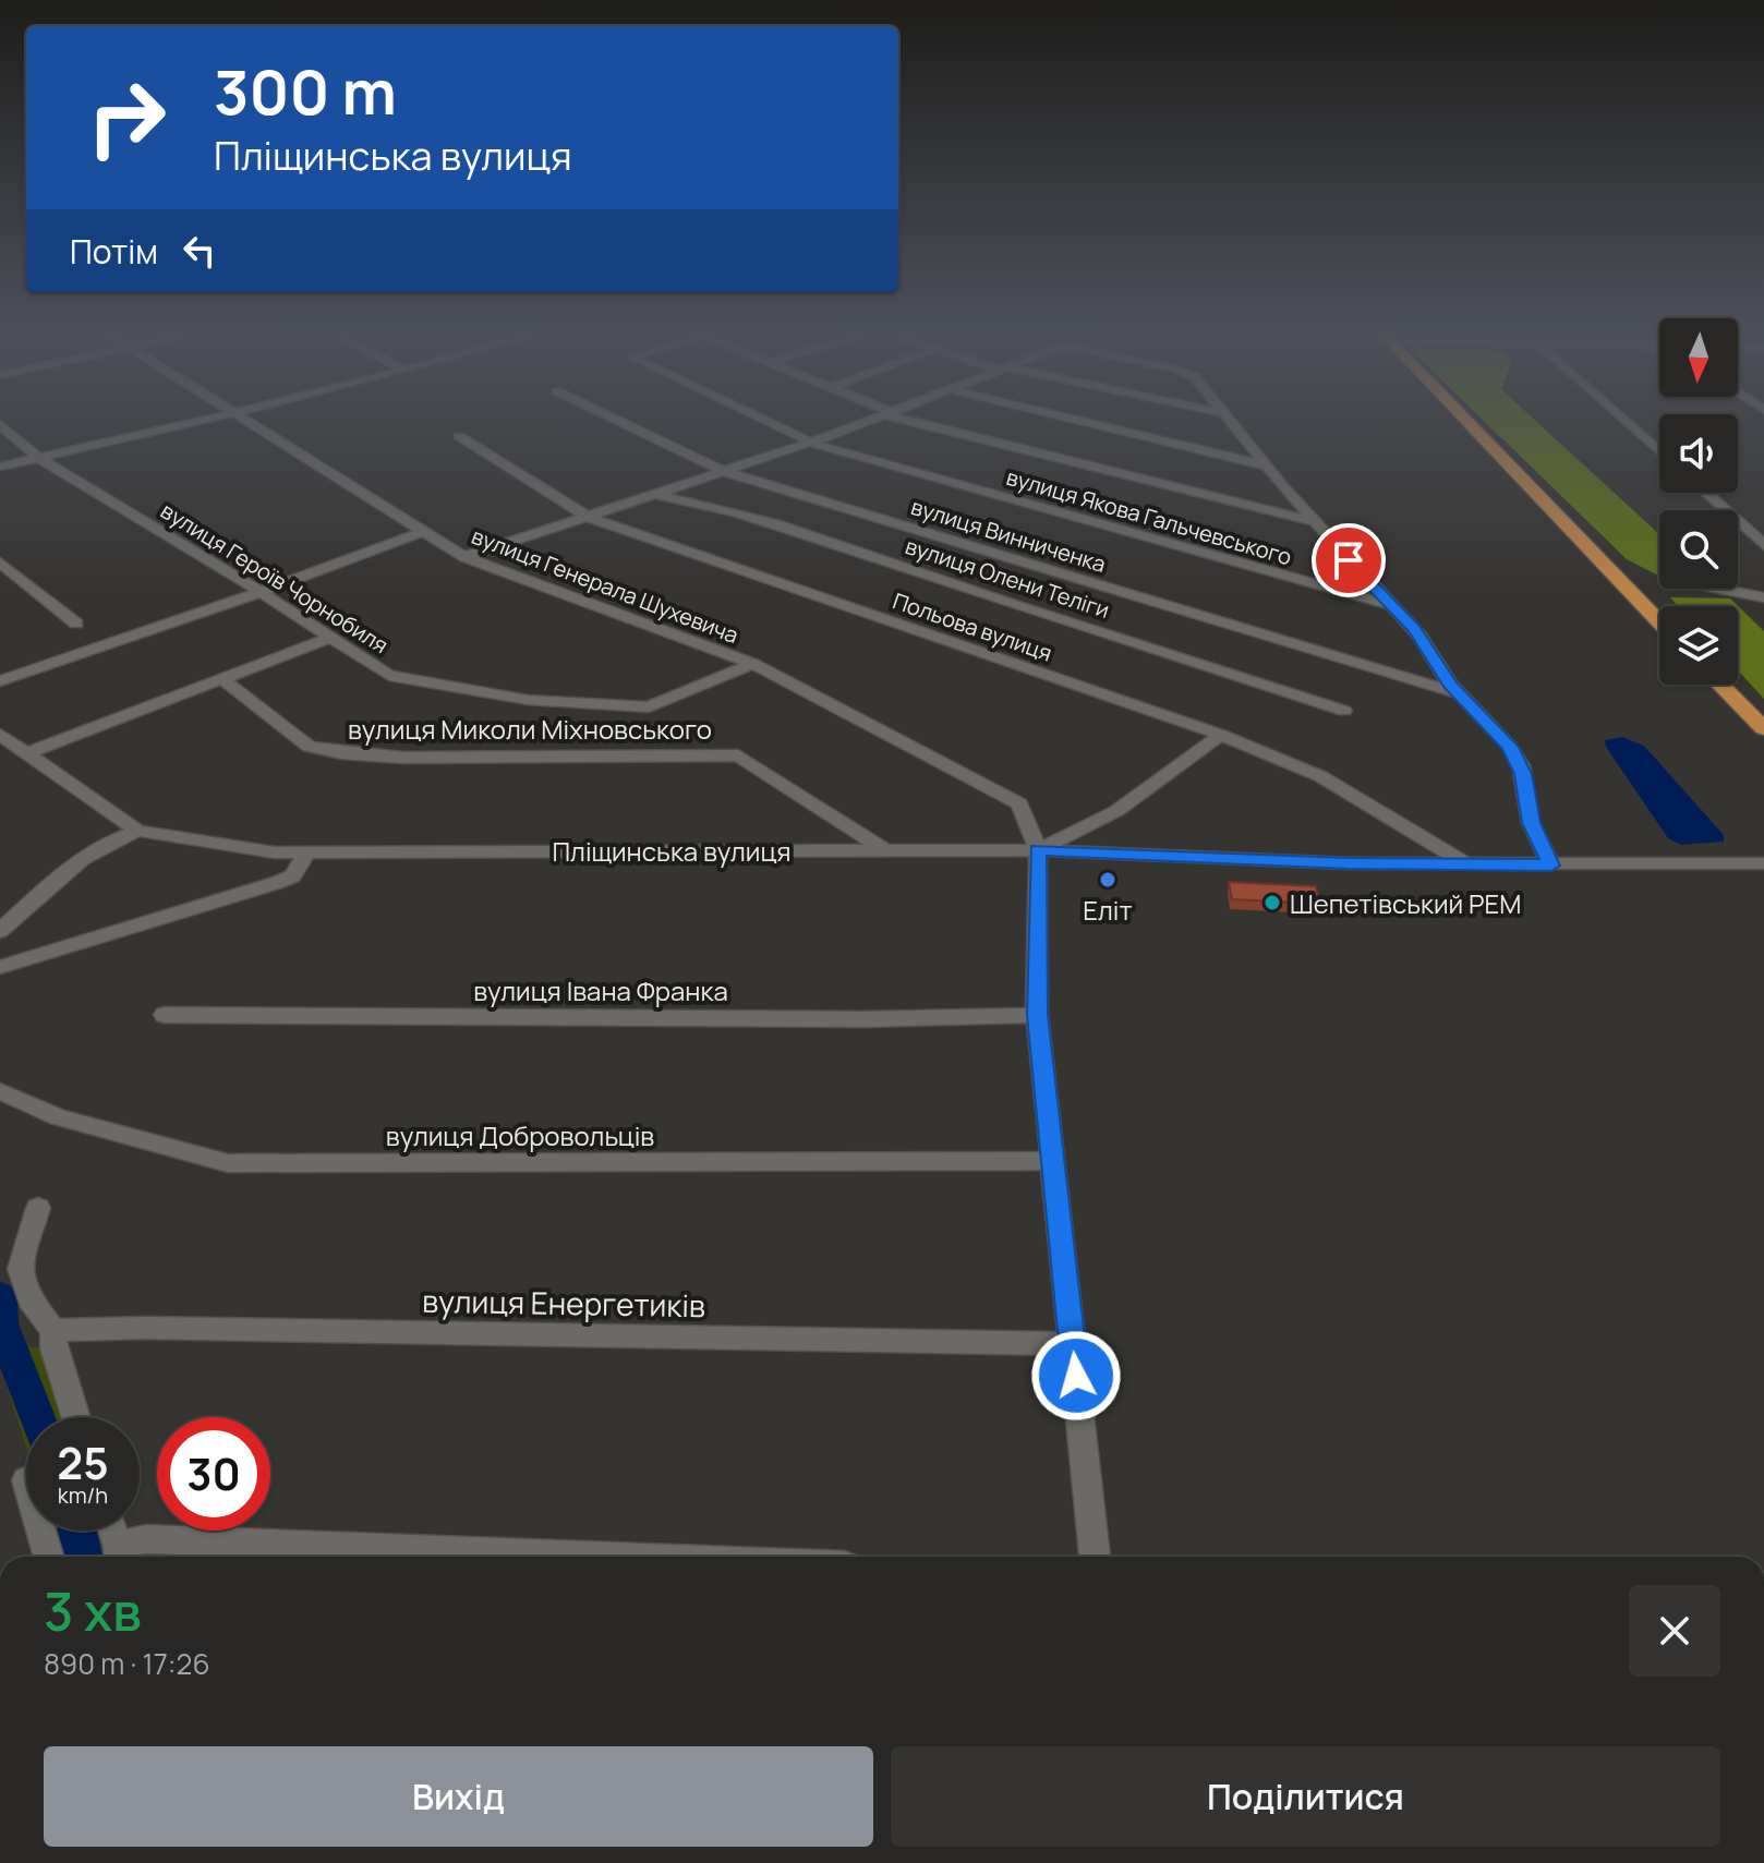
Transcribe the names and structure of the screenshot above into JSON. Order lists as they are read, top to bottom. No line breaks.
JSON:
{"streets":{"street":["вулиця Якова Гальчевського","вулиця Винниченка","вулиця Героїв Чорнобиля","вулиця Олени Теліги","вулиця Генерала Шухевича","Польова вулиця","вулиця Миколи Міхновського","Пліщинська вулиця","вулиця Івана Франка","вулиця Добровольців","вулиця Енергетиків"]},"crossings":[["вулиця Героїв Чорнобиля","вулиця Генерала Шухевича"],["вулиця Генерала Шухевича","Пліщинська вулиця"],["Польова вулиця","Пліщинська вулиця"],["вулиця Миколи Міхновського","Пліщинська вулиця"]],"places":["Еліт","Шепетівський РЕМ"],"north":"bottom","page":{"turn":["300 m","Пліщинська вулиця"],"then":"Потім","speed":"25 km/h","limit":"30","heading":["3 хв","890 m · 17:26"],"buttons":["Вихід","Поділитися"]}}
